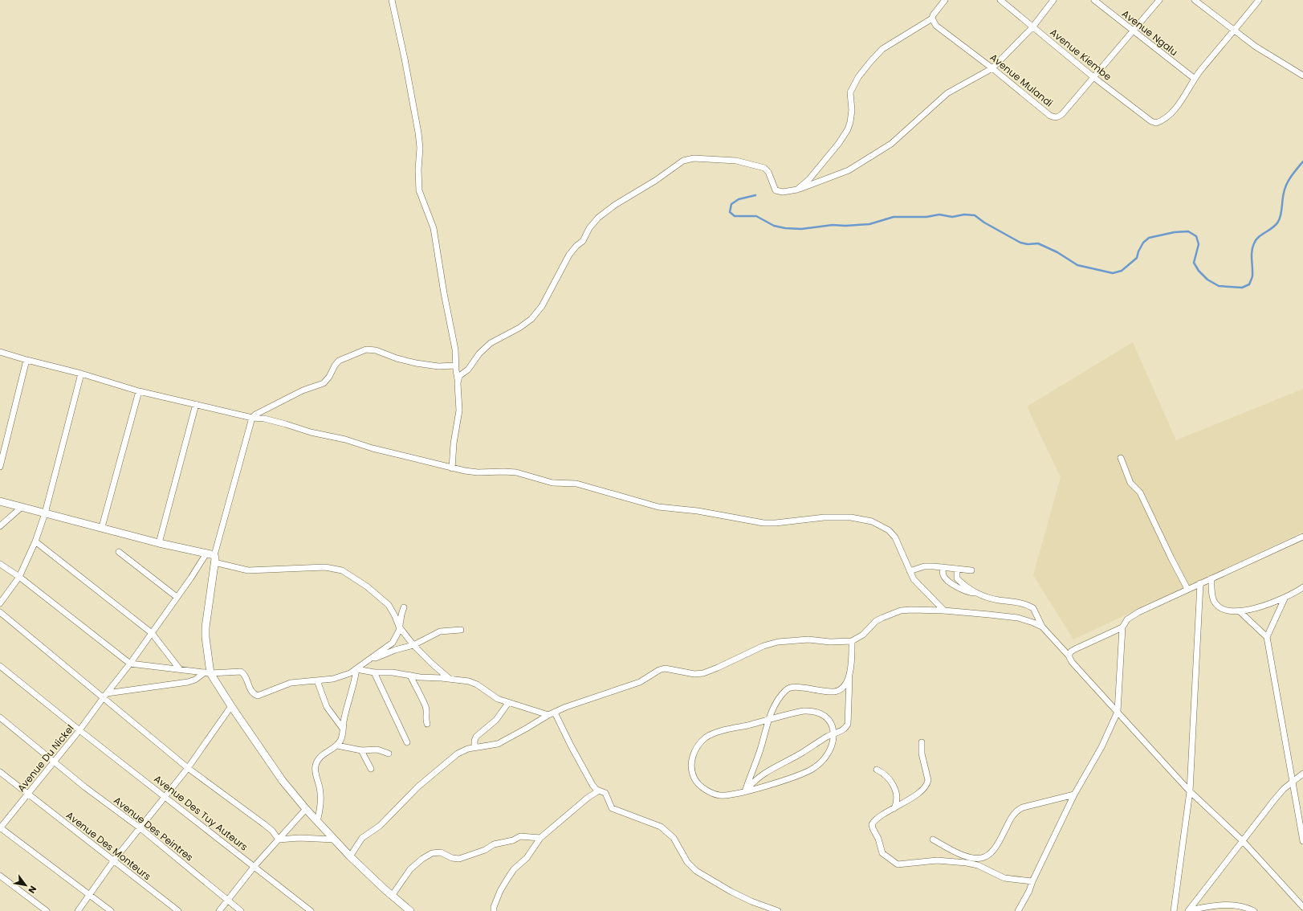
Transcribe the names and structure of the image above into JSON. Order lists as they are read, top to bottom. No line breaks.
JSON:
{"streets":{"street":["Avenue Ngalu","Avenue Kiembe","Avenue Mulandi","Avenue Du Nickel","Avenue Des Tuy Auteurs","Avenue Des Peintres","Avenue Des Monteurs"]},"crossings":[["Avenue Ngalu","Avenue Kiembe"],["Avenue Ngalu","Avenue Mulandi"],["Avenue Kiembe","Avenue Mulandi"],["Avenue Du Nickel","Avenue Des Tuy Auteurs"],["Avenue Du Nickel","Avenue Des Peintres"],["Avenue Du Nickel","Avenue Des Monteurs"]],"north":"bottom right"}
